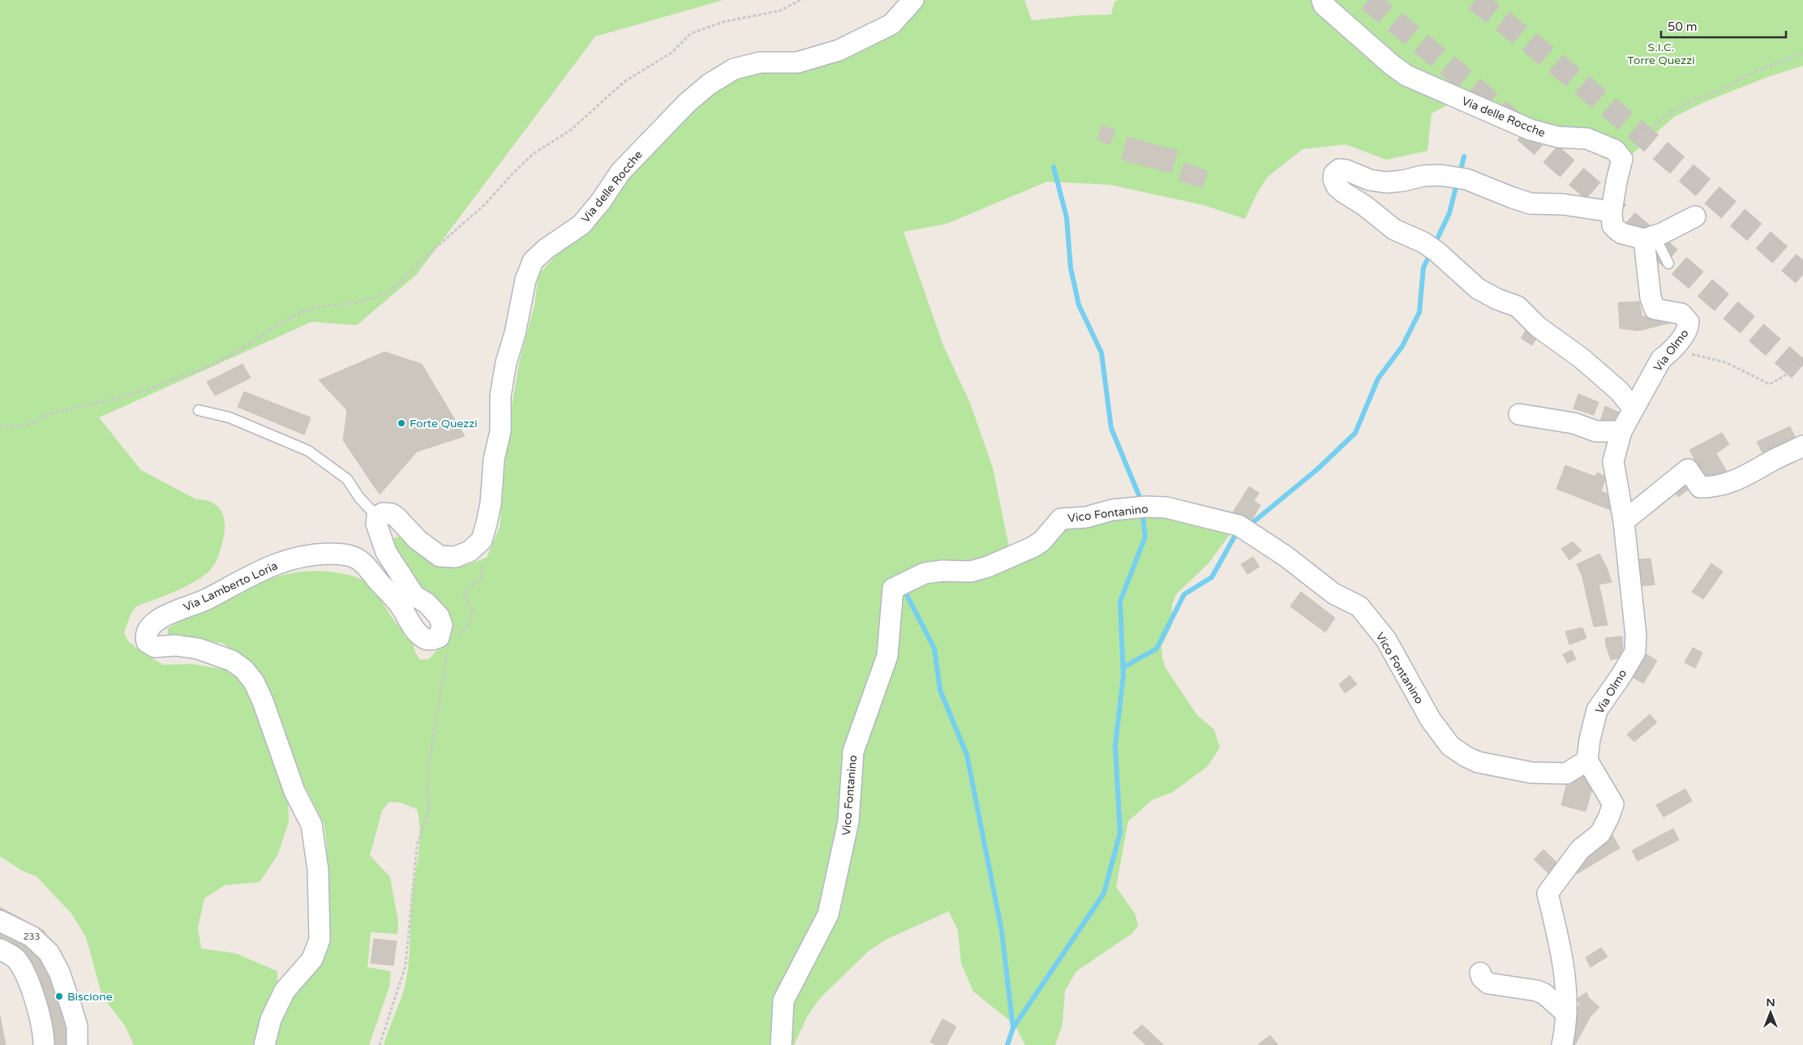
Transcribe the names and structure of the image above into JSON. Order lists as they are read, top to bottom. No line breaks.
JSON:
{"streets":{"street":["Via delle Rocche","Via Olmo","Vico Fontanino","Via Lamberto Loria"]},"crossings":[["Via Olmo","Vico Fontanino"]],"parks":["S.I.C. Torre Quezzi"],"places":["Forte Quezzi","Biscione"],"house_numbers":["233"],"scale_bar":"50 m","north":"top"}
